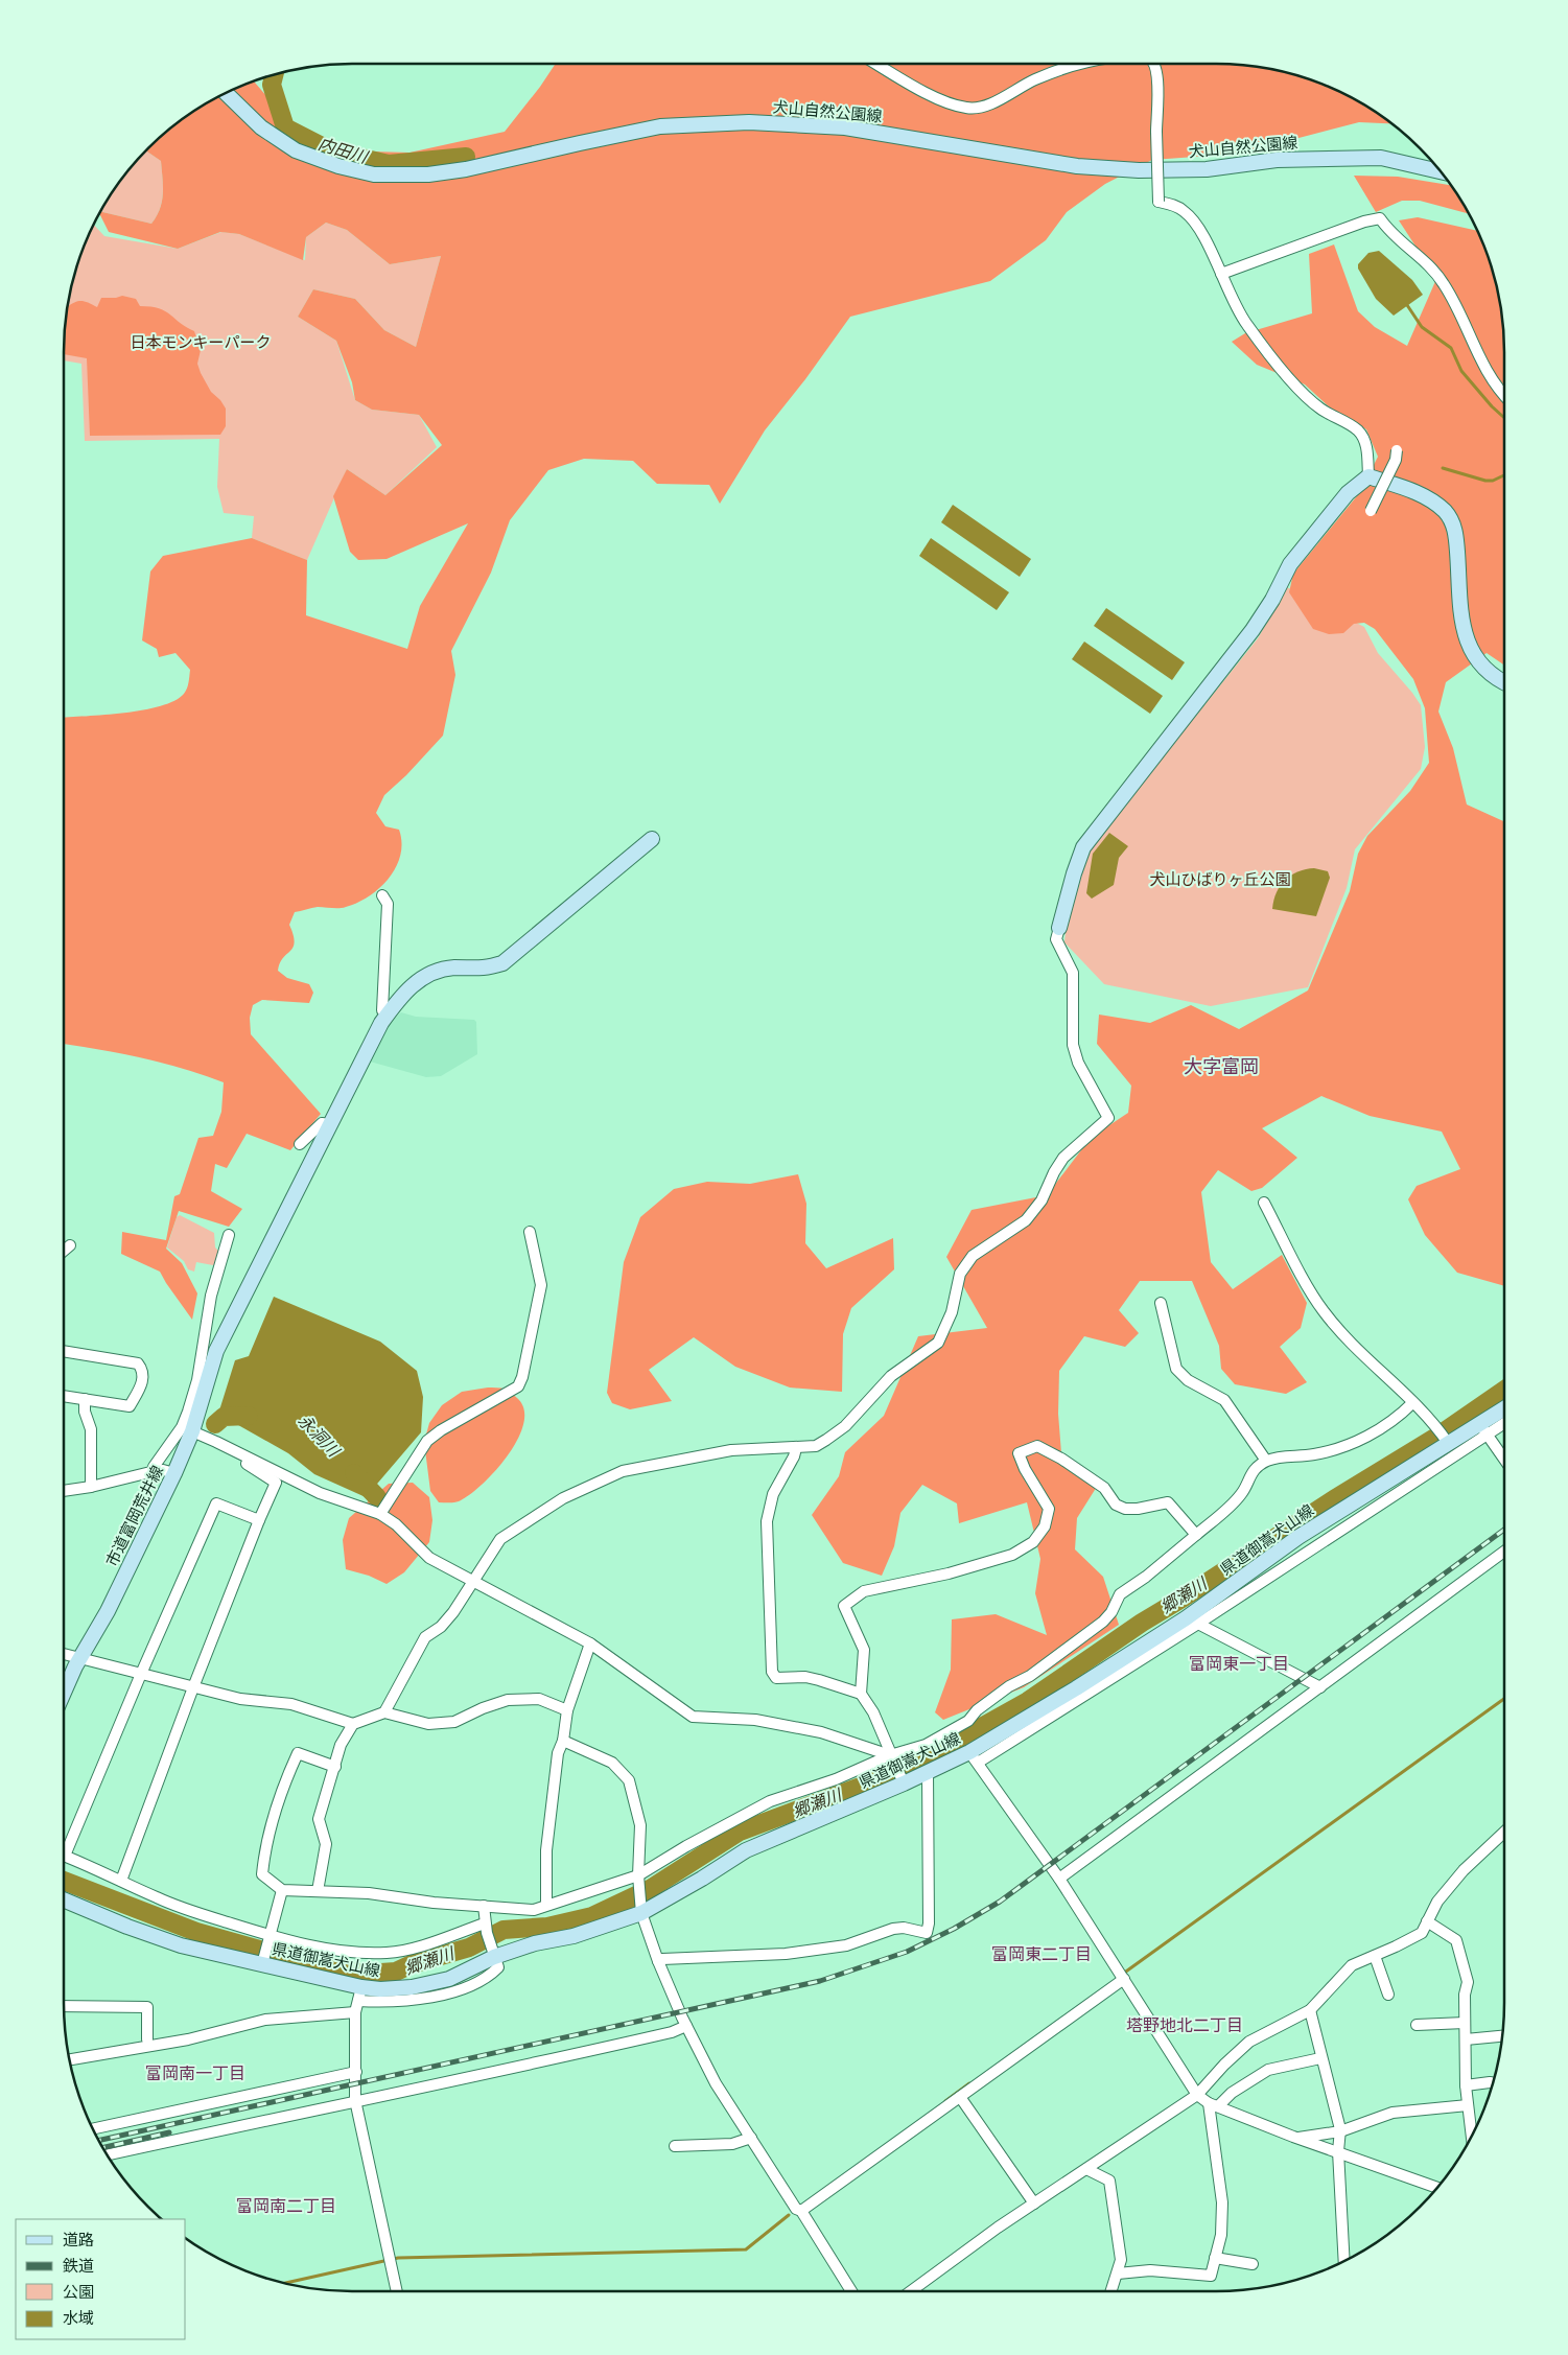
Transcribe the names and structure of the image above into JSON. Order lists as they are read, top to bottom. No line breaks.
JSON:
{"streets":{"main road":["犬山自然公園線","市道富岡荒井線","県道御嵩犬山線"]},"districts":["大字富岡","富岡東一丁目","富岡東二丁目","塔野地北二丁目","富岡南一丁目","富岡南二丁目"],"water":["内田川","永洞川","郷瀬川"],"parks":["日本モンキーパーク","犬山ひばりヶ丘公園"],"legend":["道路","鉄道","公園","水域"]}
